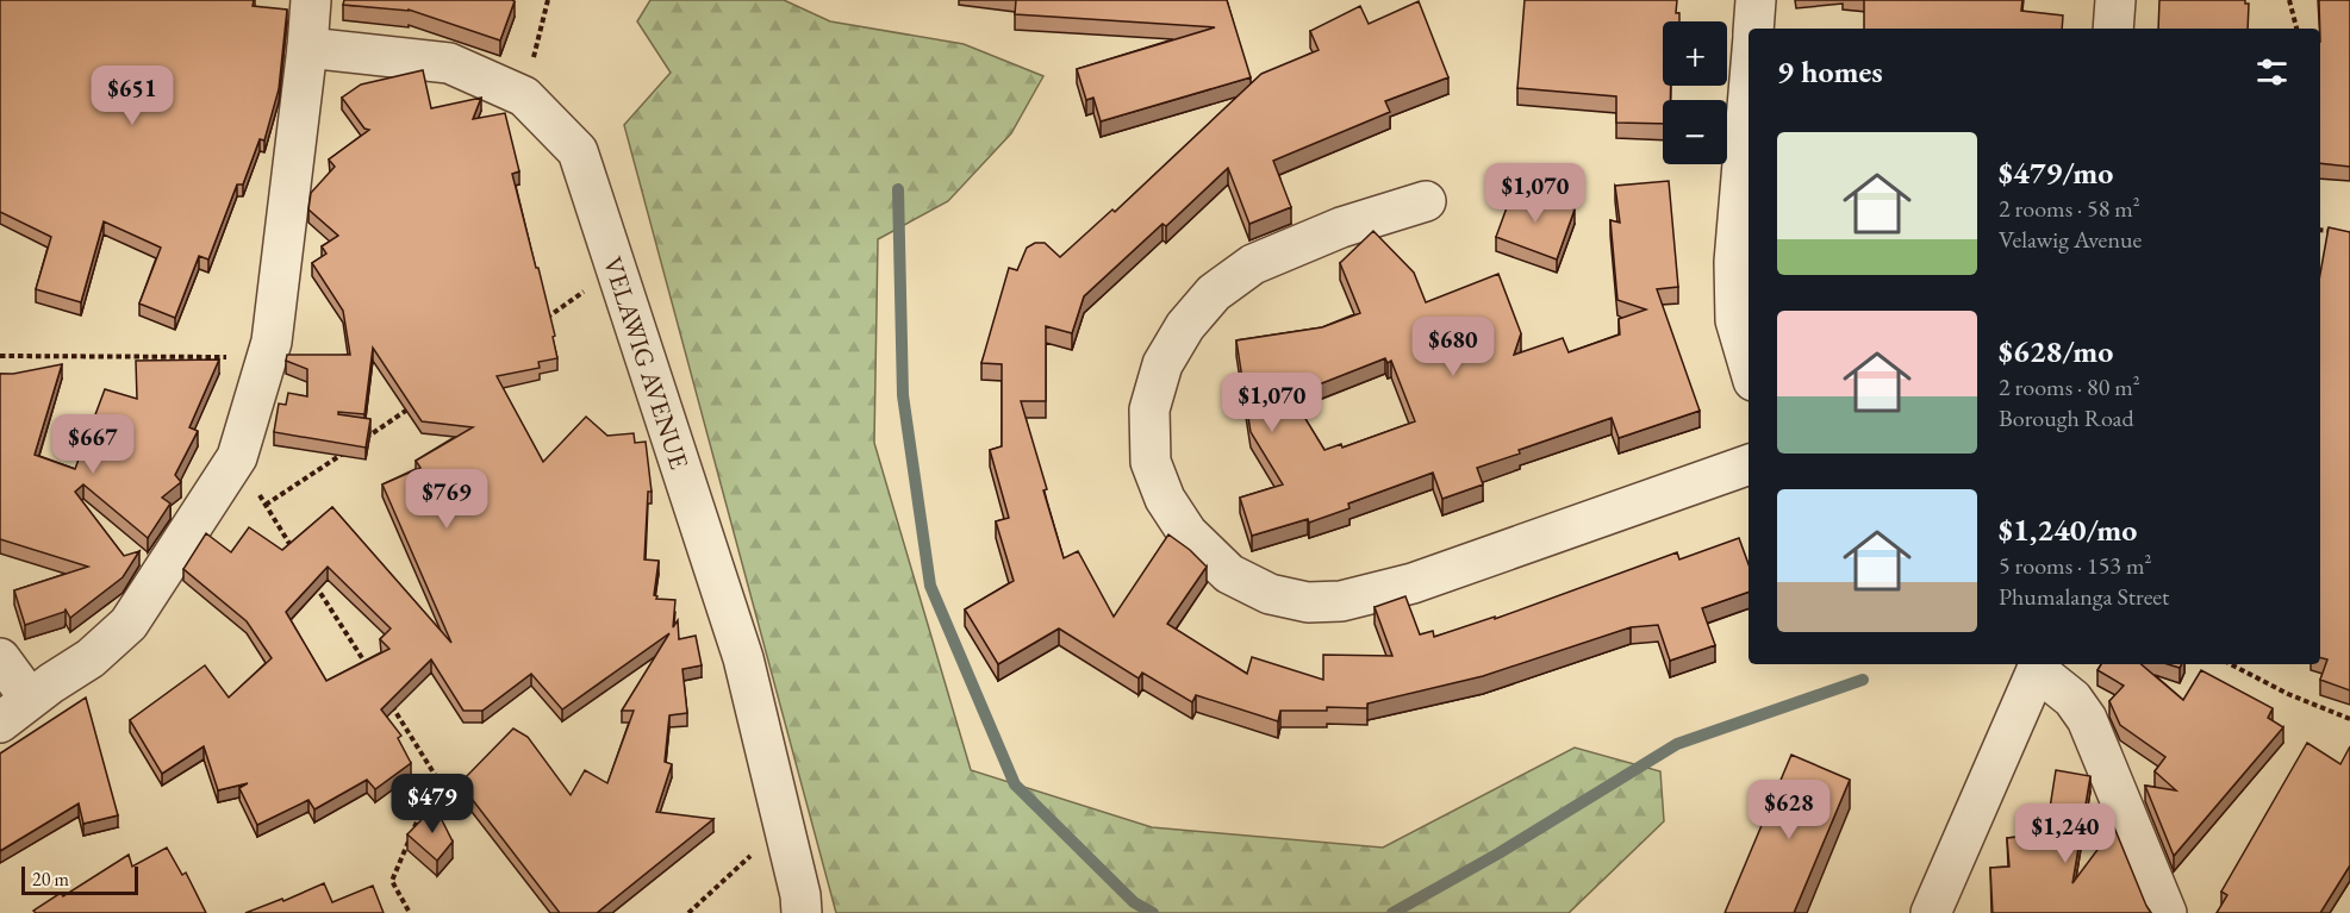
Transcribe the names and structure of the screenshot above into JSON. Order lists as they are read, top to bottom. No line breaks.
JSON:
{"streets":{"street":["VELAWIG AVENUE"]},"scale_bar":"20 m","page":{"map_buttons":["+","−"],"heading":"9 homes","price":["$651","$1,070","$680","$1,070","$667","$769","$479","$628","$1,240"],"list":[{"name":"$479/mo","note":"2 rooms · 58 m² · Velawig Avenue"},{"name":"$628/mo","note":"2 rooms · 80 m² · Borough Road"},{"name":"$1,240/mo","note":"5 rooms · 153 m² · Phumalanga Street"}],"scale":"20 m"}}
